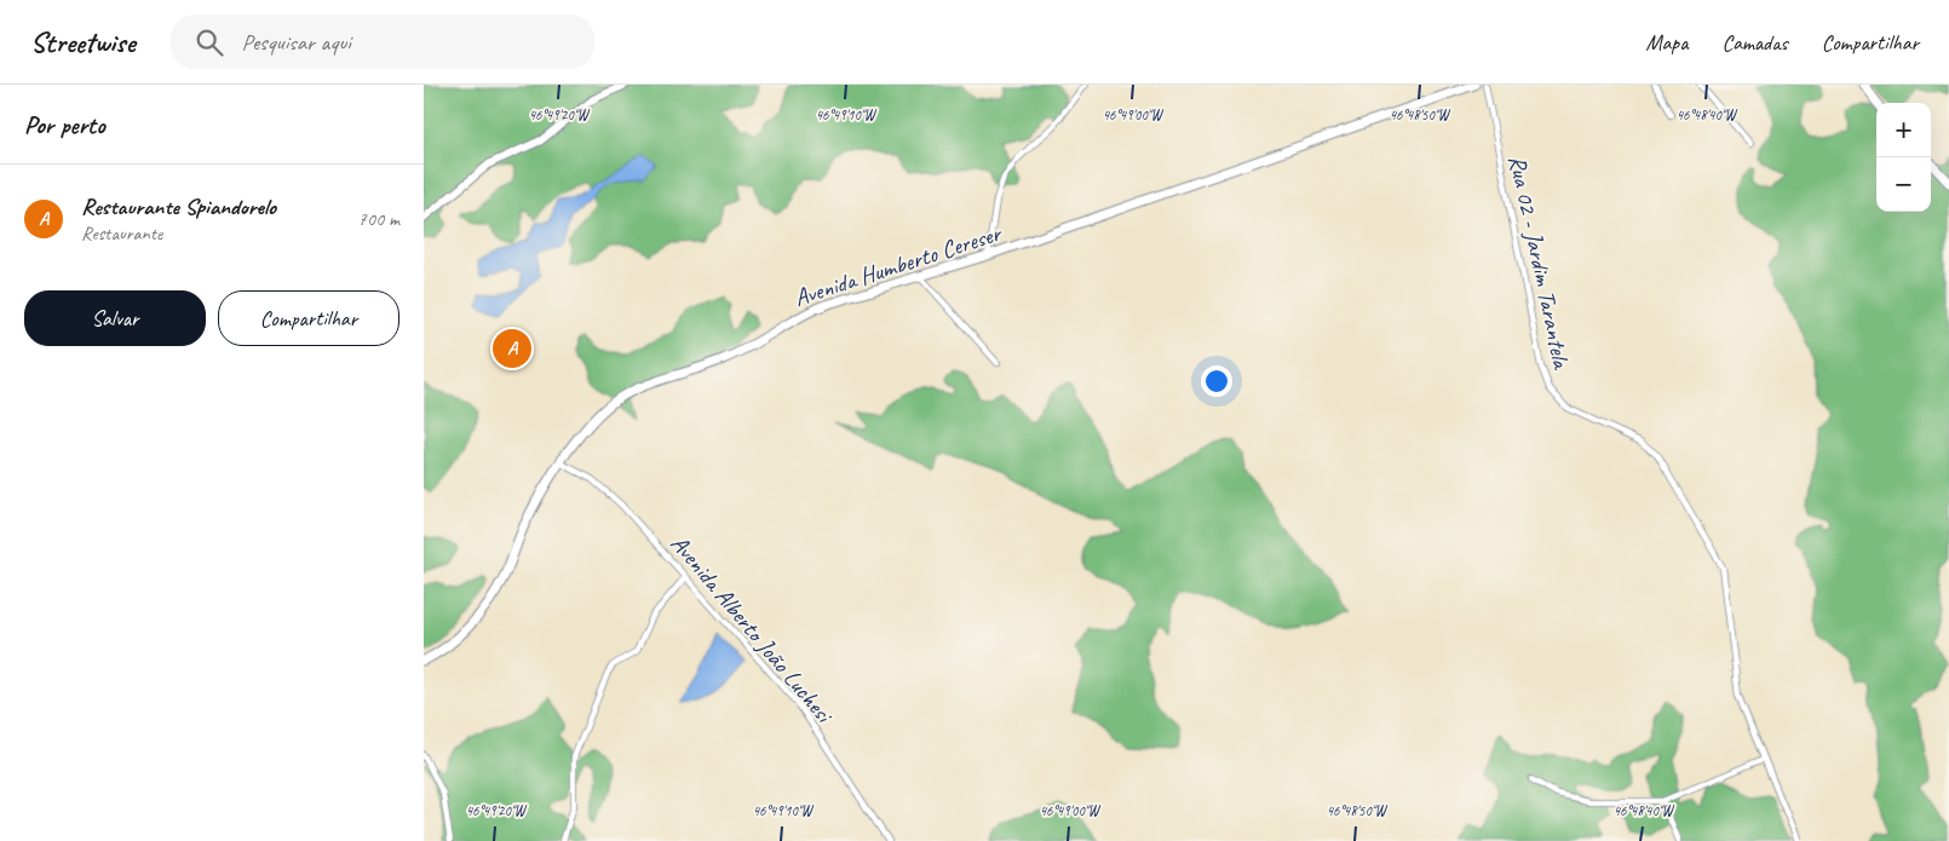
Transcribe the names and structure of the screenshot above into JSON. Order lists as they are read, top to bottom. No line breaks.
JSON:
{"streets":{"main road":["Avenida Humberto Cereser"],"street":["Rua 02 - Jardim Tarantela","Avenida Alberto João Luchesi"]},"crossings":[["Avenida Humberto Cereser","Avenida Alberto João Luchesi"]],"page":{"header":"Streetwise","search":"Pesquisar aqui","nav":["Mapa","Camadas","Compartilhar"],"heading":"Por perto","map_buttons":["+","−"],"list":[{"mark":"A","name":"Restaurante Spiandorelo","note":"Restaurante","value":"700 m"}],"buttons":["Salvar","Compartilhar"],"pins":"A"},"coordinates":["46°49'20\"W","46°49'10\"W","46°49'00\"W","46°48'50\"W","46°48'40\"W"]}
